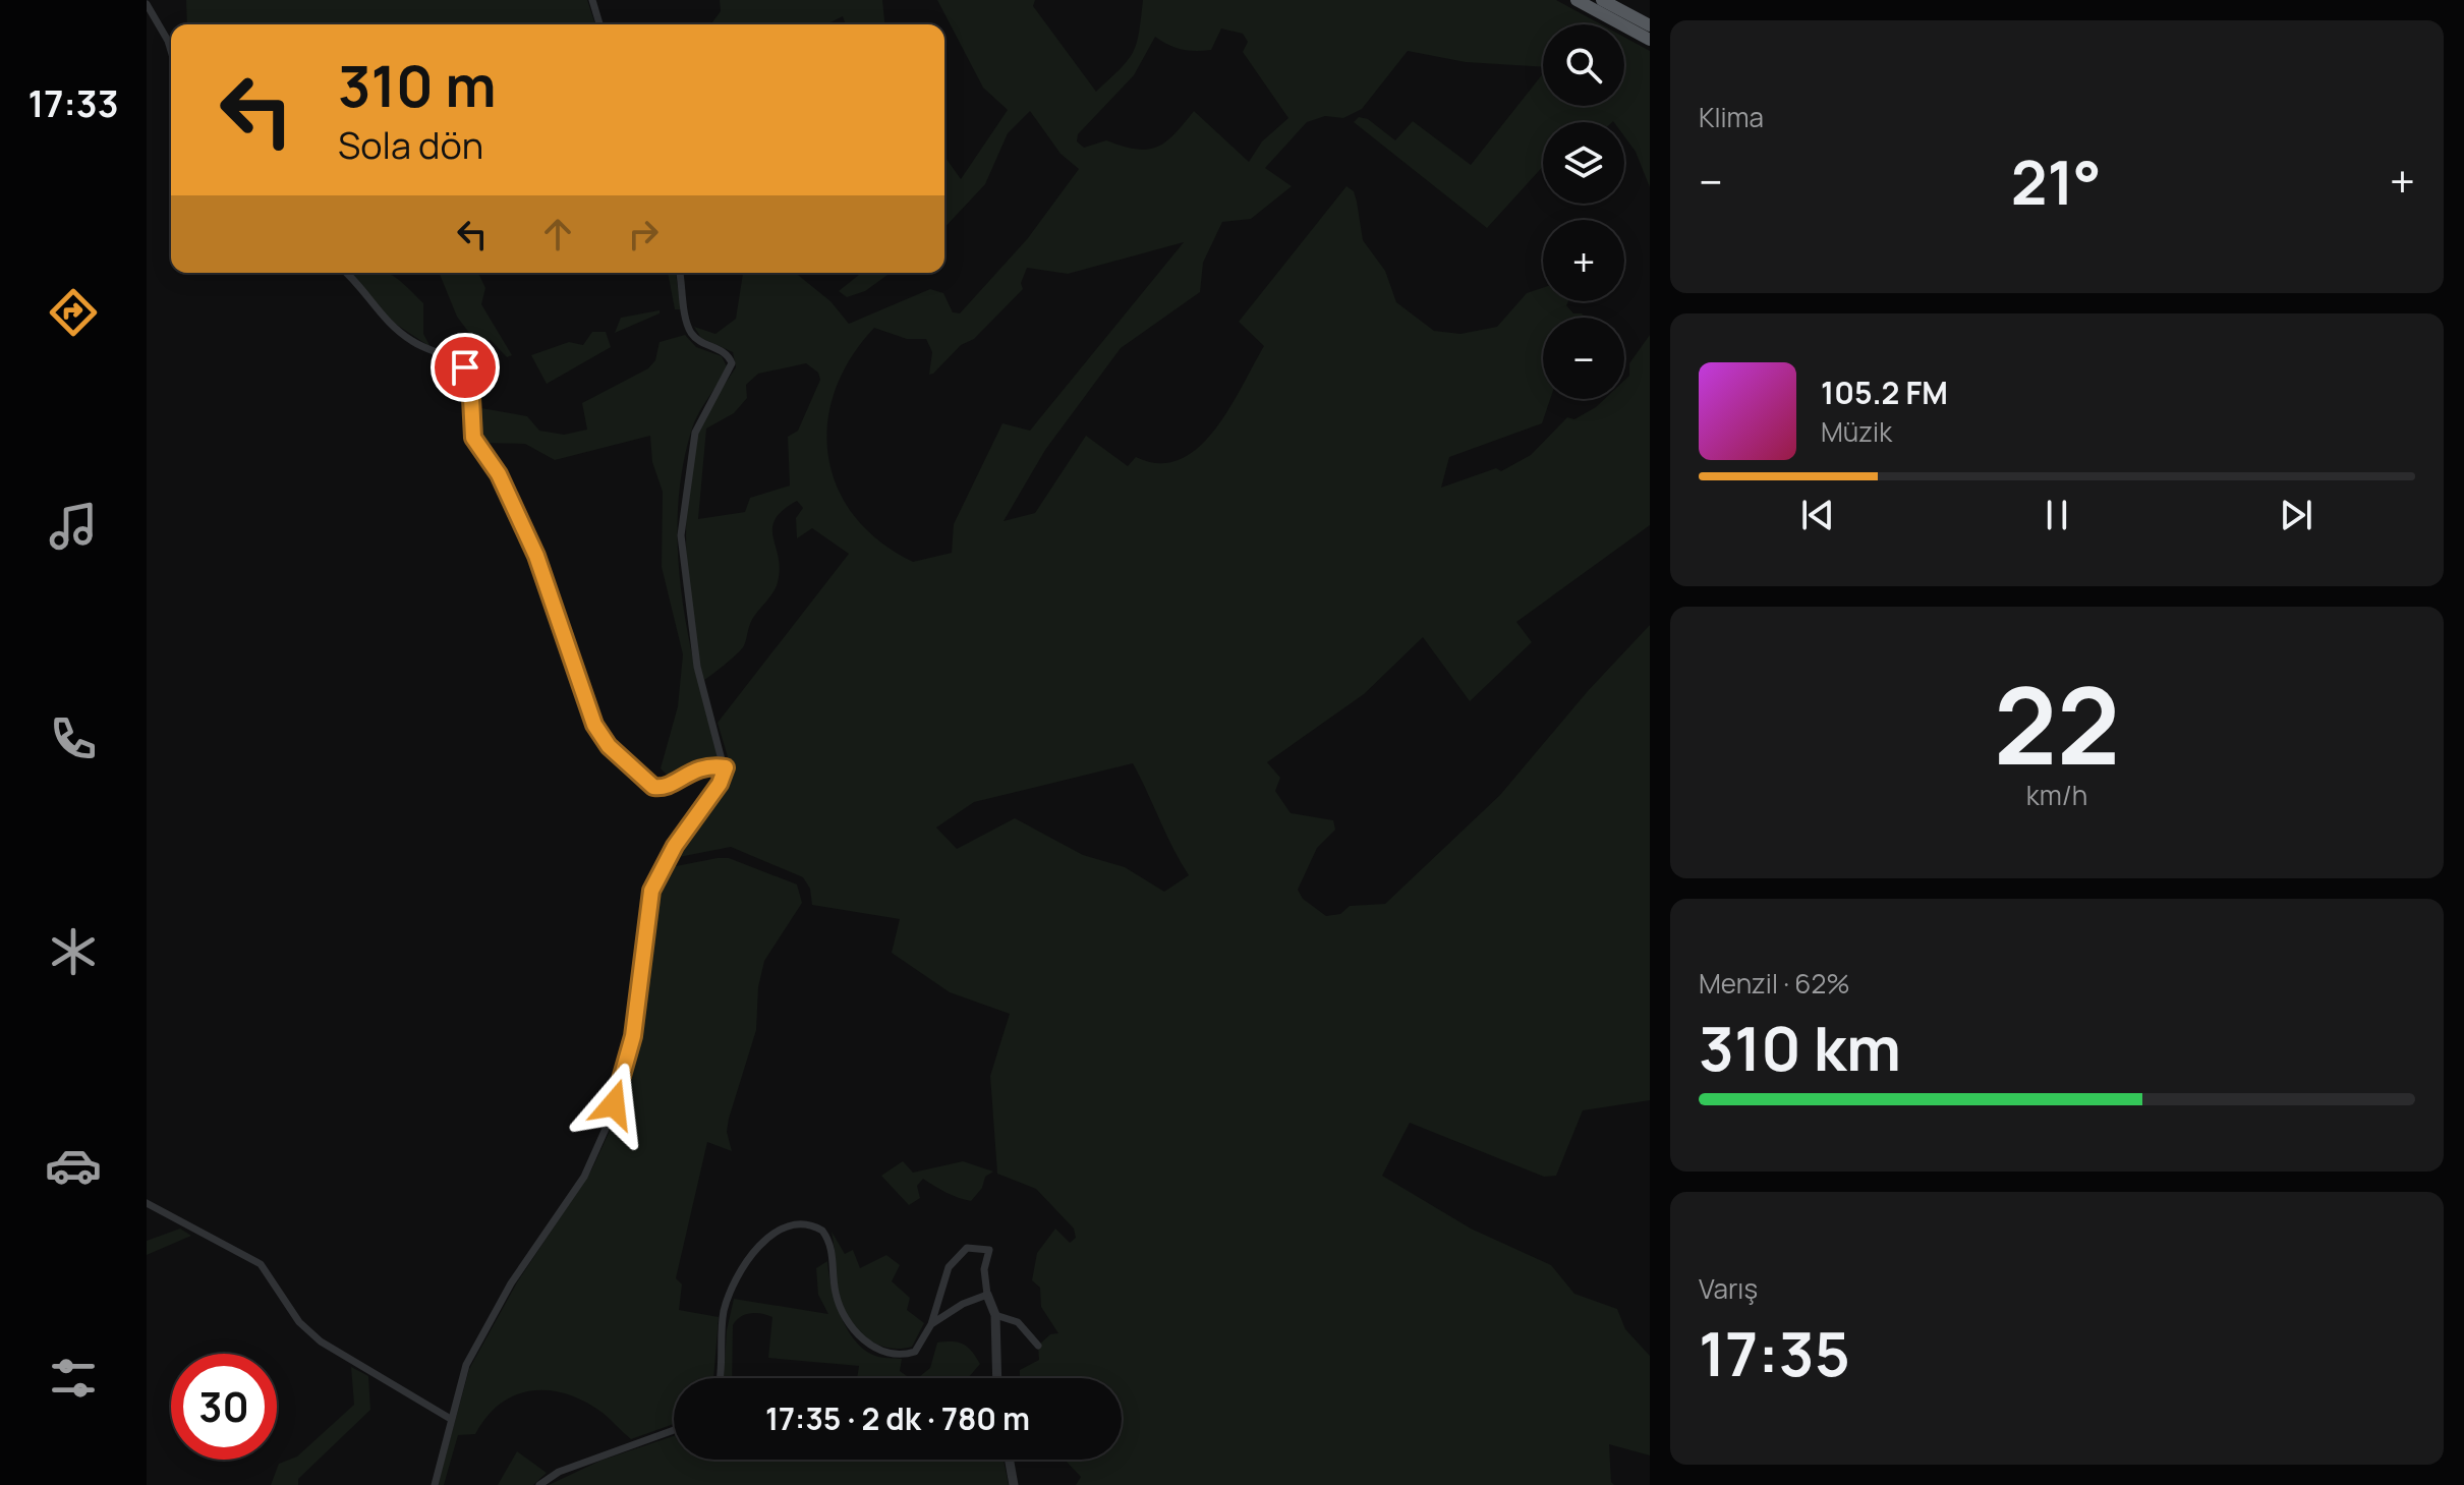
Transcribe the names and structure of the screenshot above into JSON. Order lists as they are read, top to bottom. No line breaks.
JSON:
{"page":{"tabs":"17:33","tile":["Klima",["22","km/h"],["Menzil · 62%","310 km"],["Varış","17:35"]],"map_buttons":["+","−"],"turn":["310 m","Sola dön"],"heat":["−","21°","+"],"song":["105.2 FM","Müzik"],"limit":"30","trip":"17:35 · 2 dk · 780 m"}}
